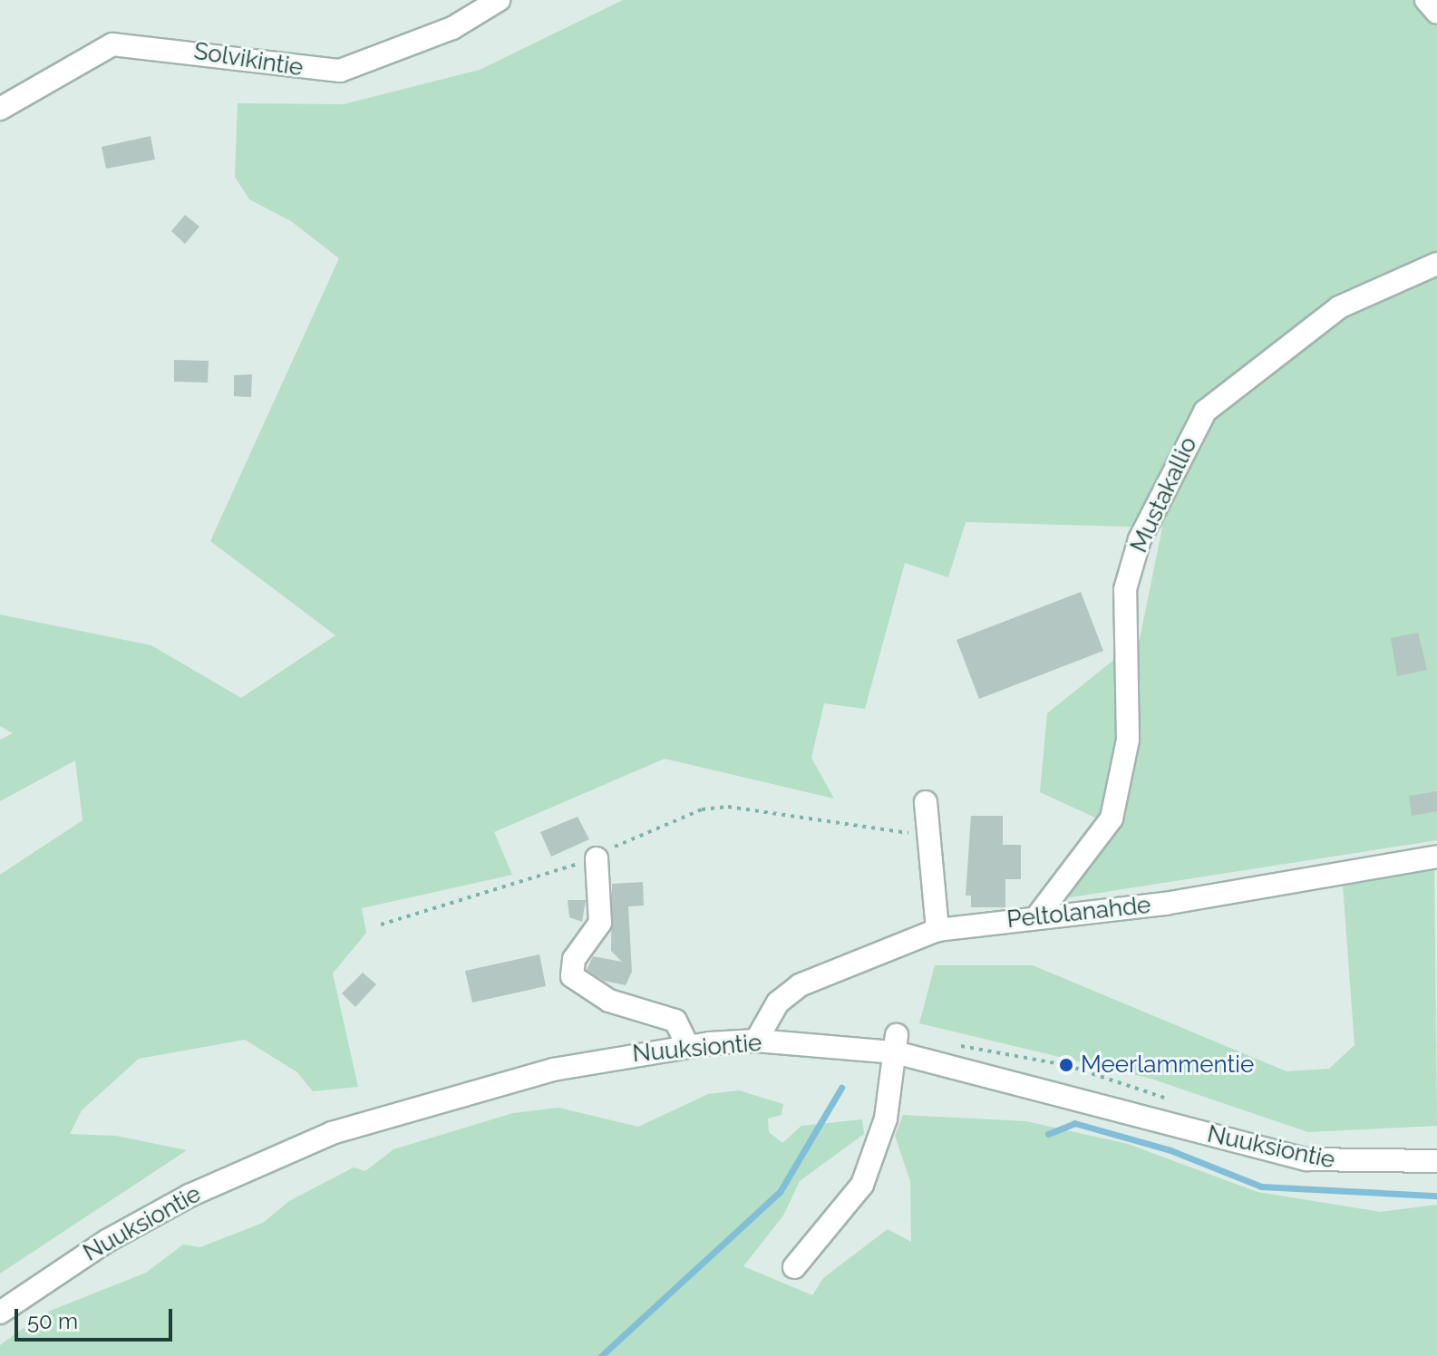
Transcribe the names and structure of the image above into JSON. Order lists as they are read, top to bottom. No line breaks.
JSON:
{"streets":{"street":["Solvikintie","Mustakallio","Peltolanahde","Nuuksiontie"]},"crossings":[["Mustakallio","Peltolanahde"],["Peltolanahde","Nuuksiontie"]],"places":["Meerlammentie"],"scale_bar":"50 m"}
